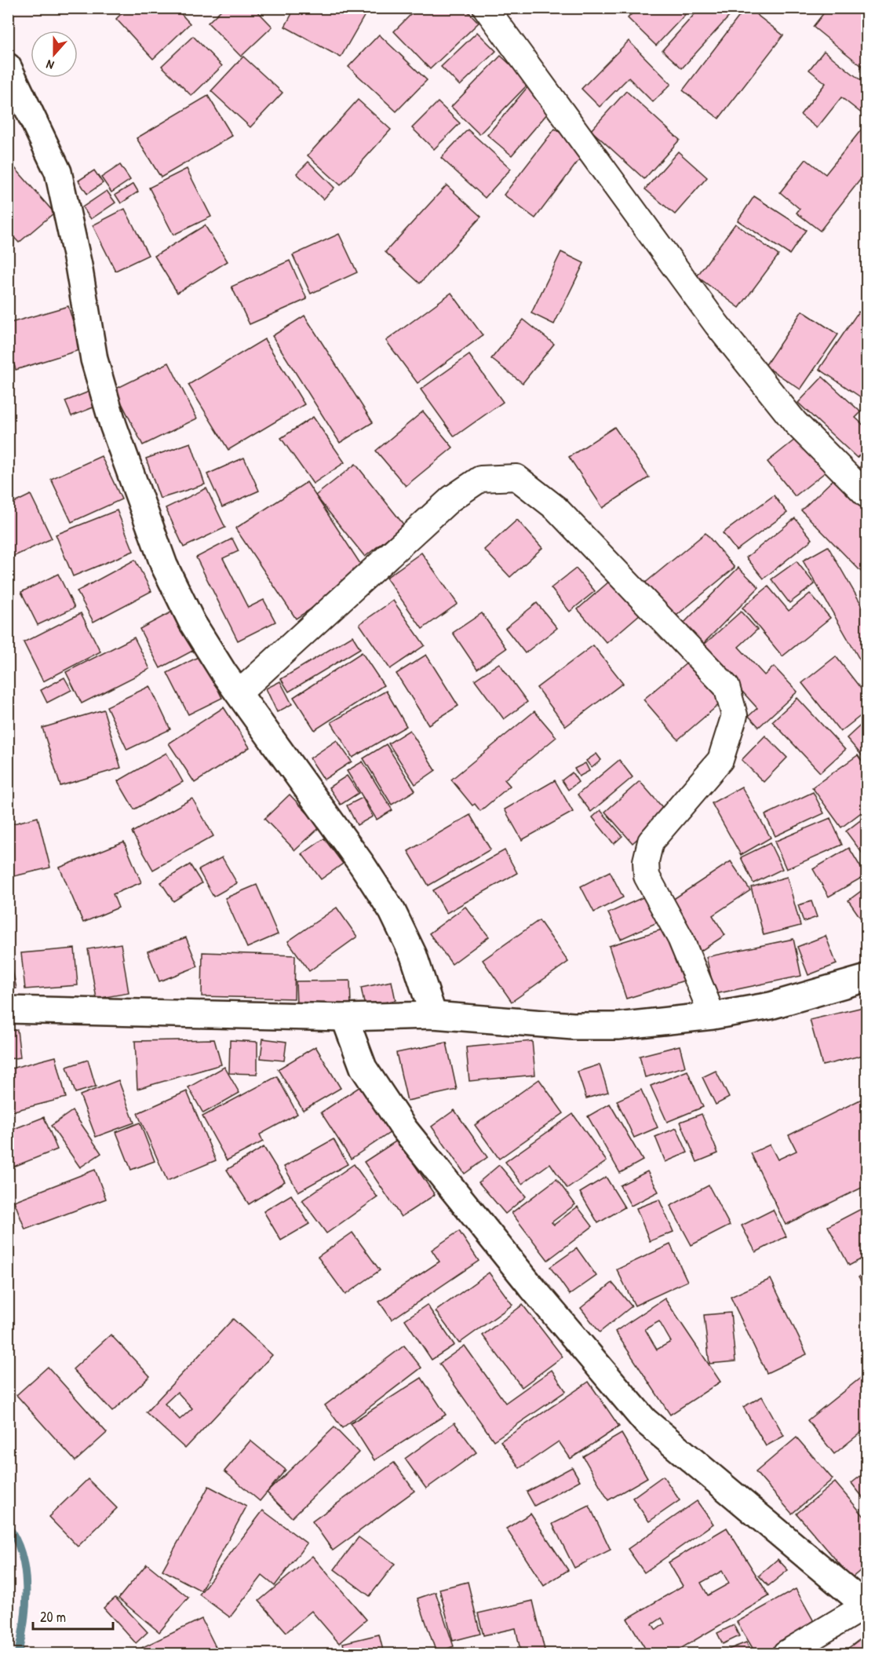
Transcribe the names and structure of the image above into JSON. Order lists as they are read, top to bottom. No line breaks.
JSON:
{"scale_bar":"20 m","north":"bottom"}
